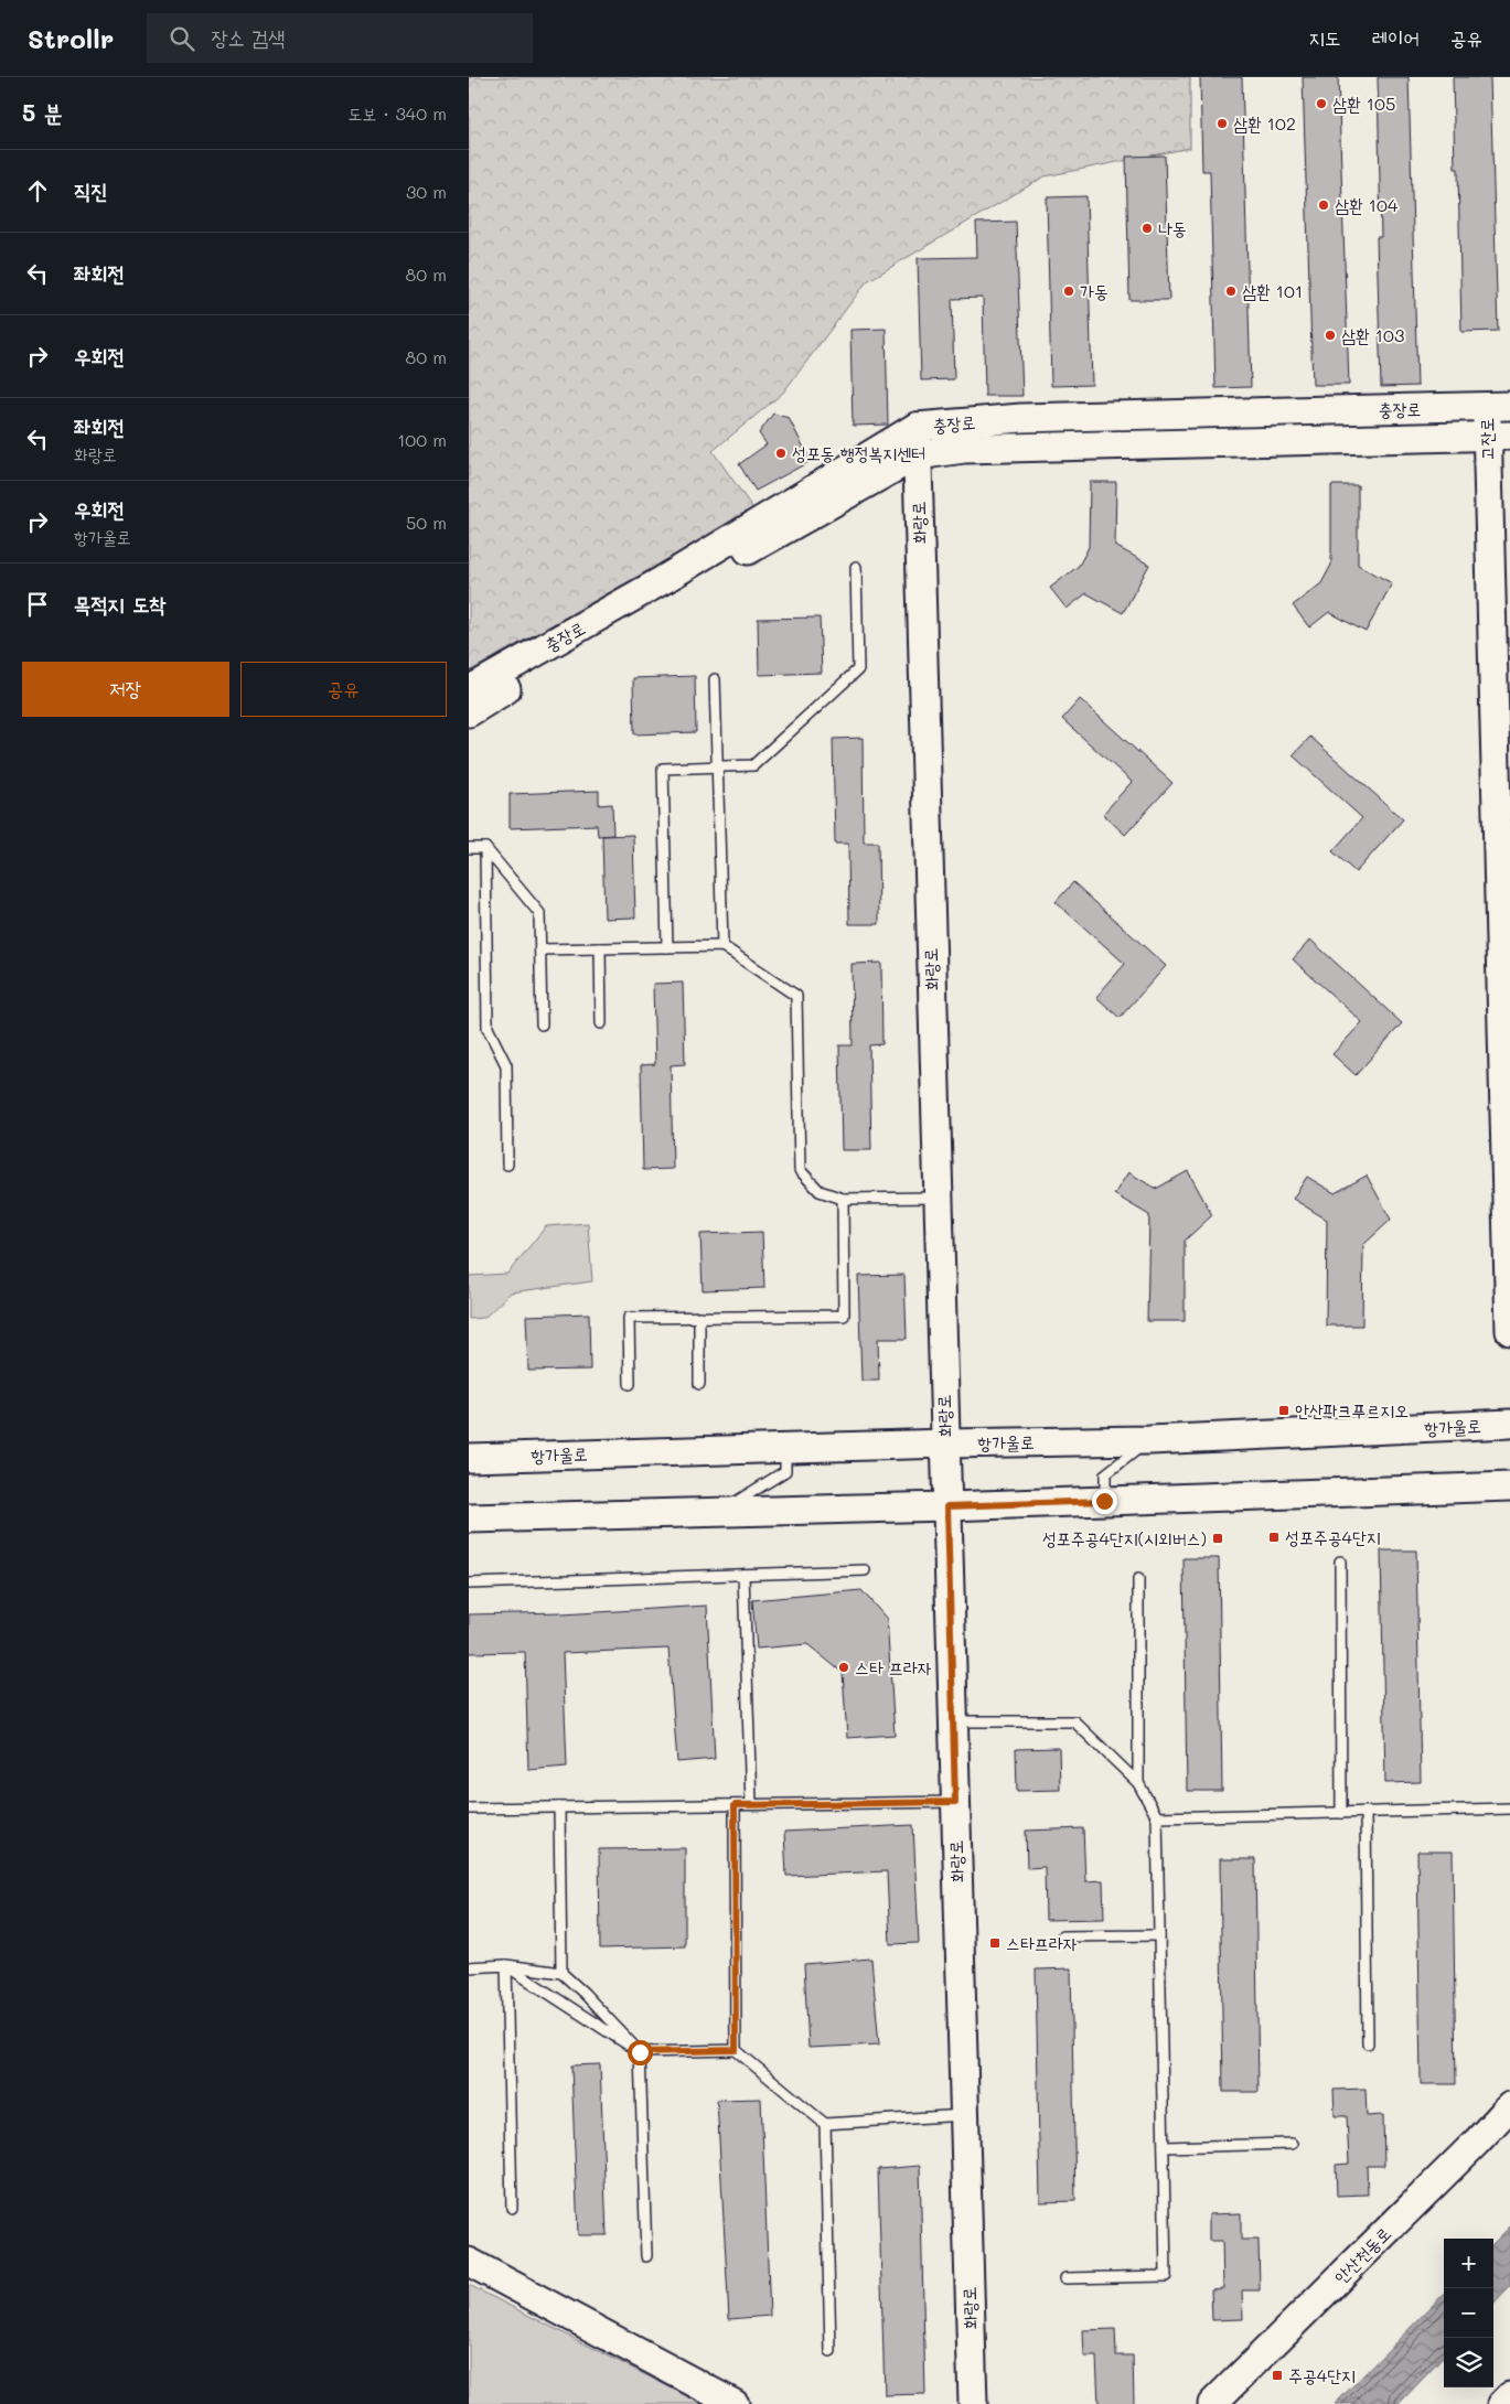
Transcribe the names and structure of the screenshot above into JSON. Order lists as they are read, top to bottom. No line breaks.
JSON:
{"streets":{"street":["충장로","고잔로","화랑로","항가울로","안산천동로"]},"crossings":[["충장로","고잔로"],["충장로","화랑로"],["화랑로","항가울로"]],"places":{"other":["삼환 105","삼환 102","삼환 104","나동","가동","삼환 101","삼환 103","성포동 행정복지센터","스타 프라자"],"transit":["안산파크푸르지오","성포주공4단지","성포주공4단지(시외버스)","스타프라자","주공4단지"]},"page":{"header":"Strollr","search":"장소 검색","nav":["지도","레이어","공유"],"heading":["5 분","도보 · 340 m"],"list":[["직진","30 m"],["좌회전","80 m"],["우회전","80 m"],["좌회전","화랑로","100 m"],["우회전","항가울로","50 m"],"목적지 도착"],"buttons":["저장","공유"],"map_buttons":["+","−"]}}
